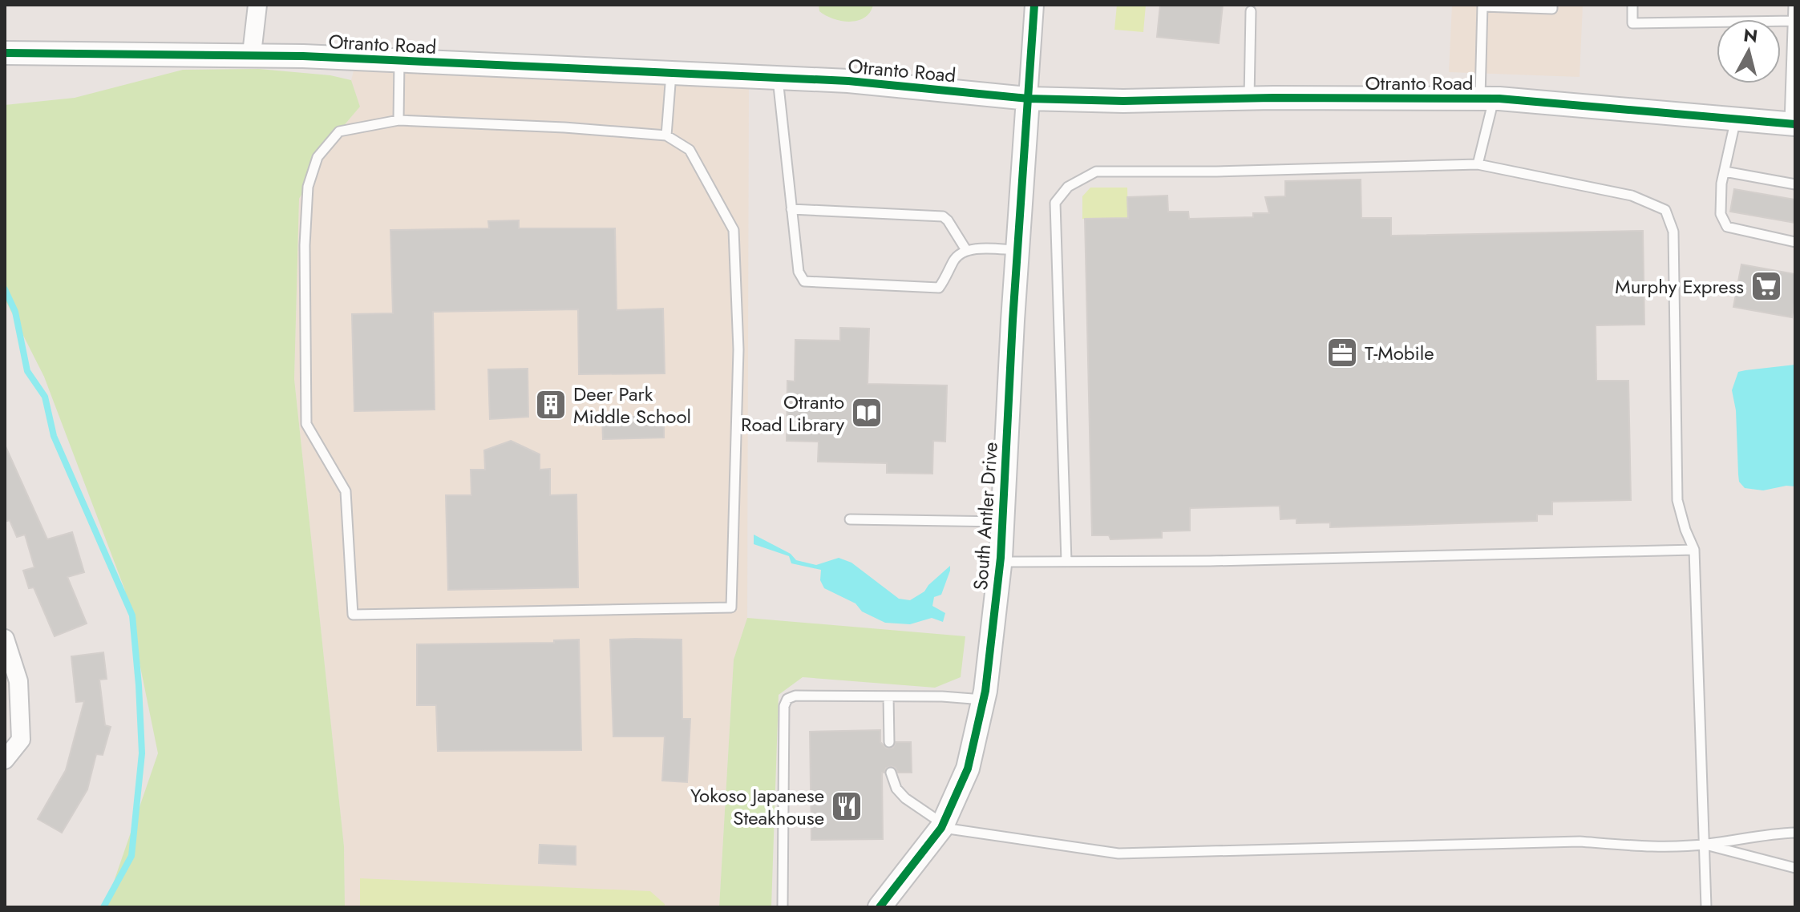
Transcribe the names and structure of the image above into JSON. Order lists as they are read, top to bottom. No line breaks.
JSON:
{"streets":{"street":["Otranto Road","South Antler Drive"]},"crossings":[["Otranto Road","South Antler Drive"]],"places":{"supermarket":["Murphy Express"],"office":["T-Mobile"],"building":["Deer Park Middle School"],"library":["Otranto Road Library"],"restaurant":["Yokoso Japanese Steakhouse"]},"north":"top"}
